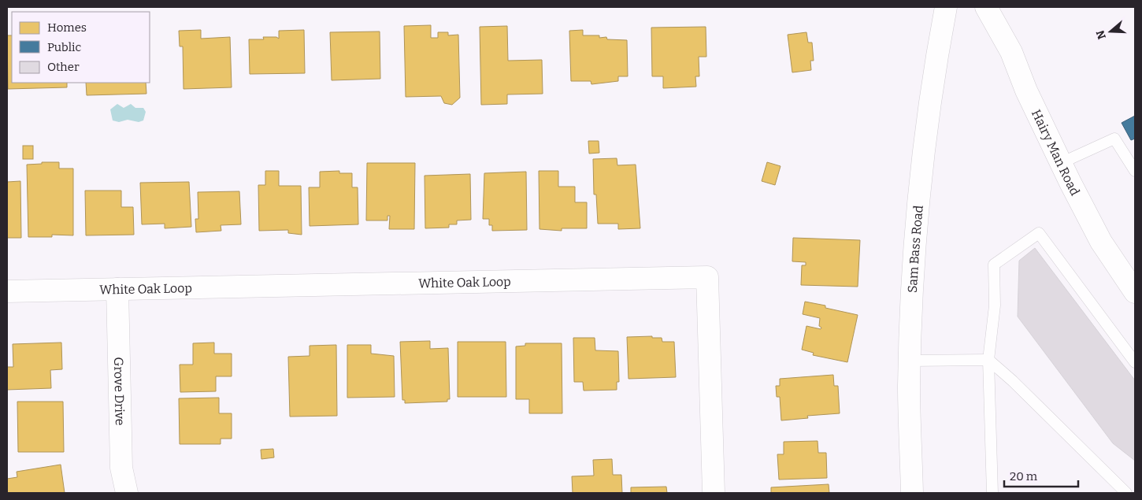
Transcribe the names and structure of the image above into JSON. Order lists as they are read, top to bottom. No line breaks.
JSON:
{"streets":{"street":["Hairy Man Road","Sam Bass Road","White Oak Loop","Grove Drive"]},"crossings":[["White Oak Loop","Grove Drive"]],"legend":["Homes","Public","Other"],"scale_bar":"20 m","north":"left"}
